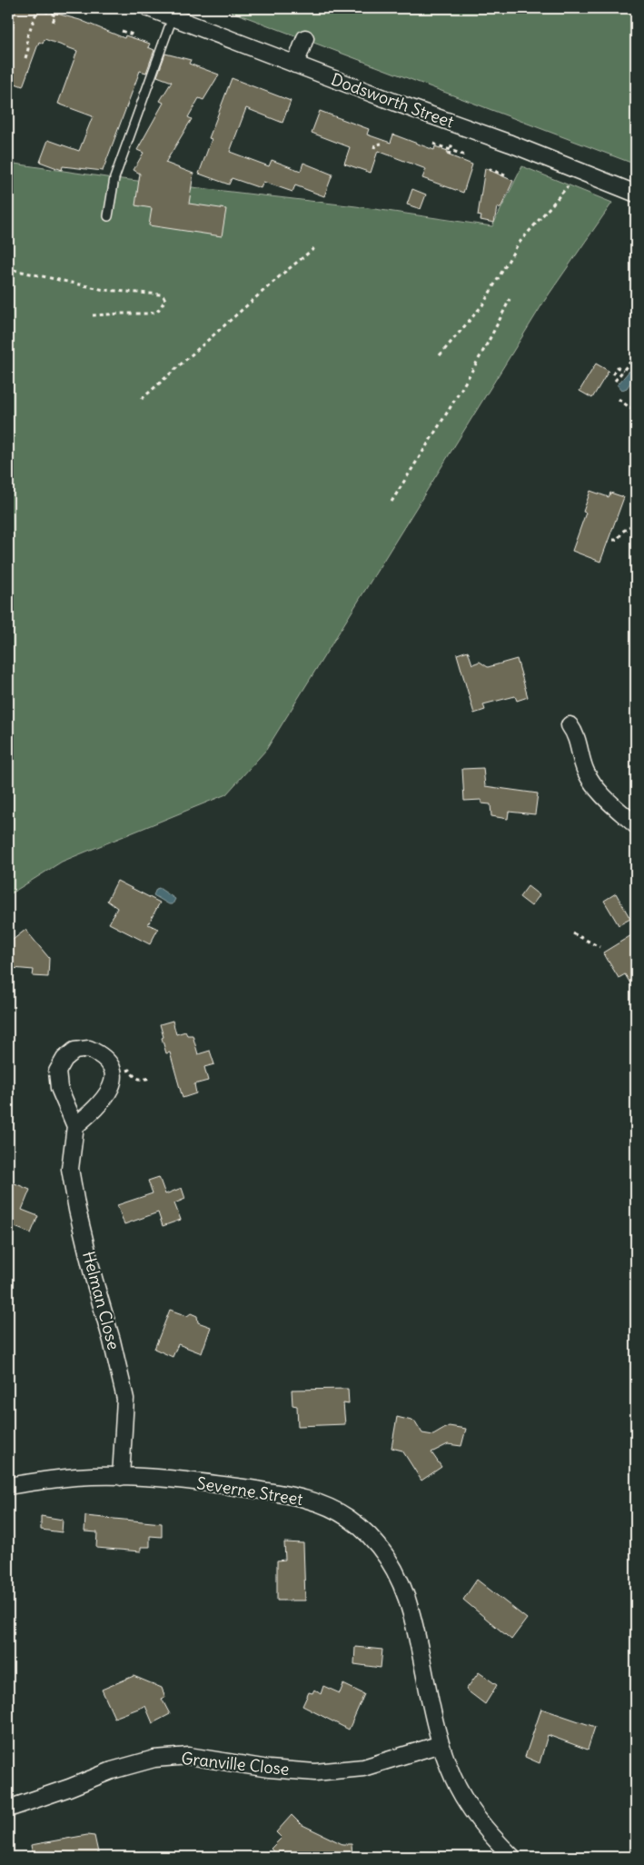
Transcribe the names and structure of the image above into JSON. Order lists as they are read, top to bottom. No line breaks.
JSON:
{"streets":{"street":["Dodsworth Street","Helman Close","Severne Street","Granville Close"]},"crossings":[["Helman Close","Severne Street"],["Severne Street","Granville Close"]]}
